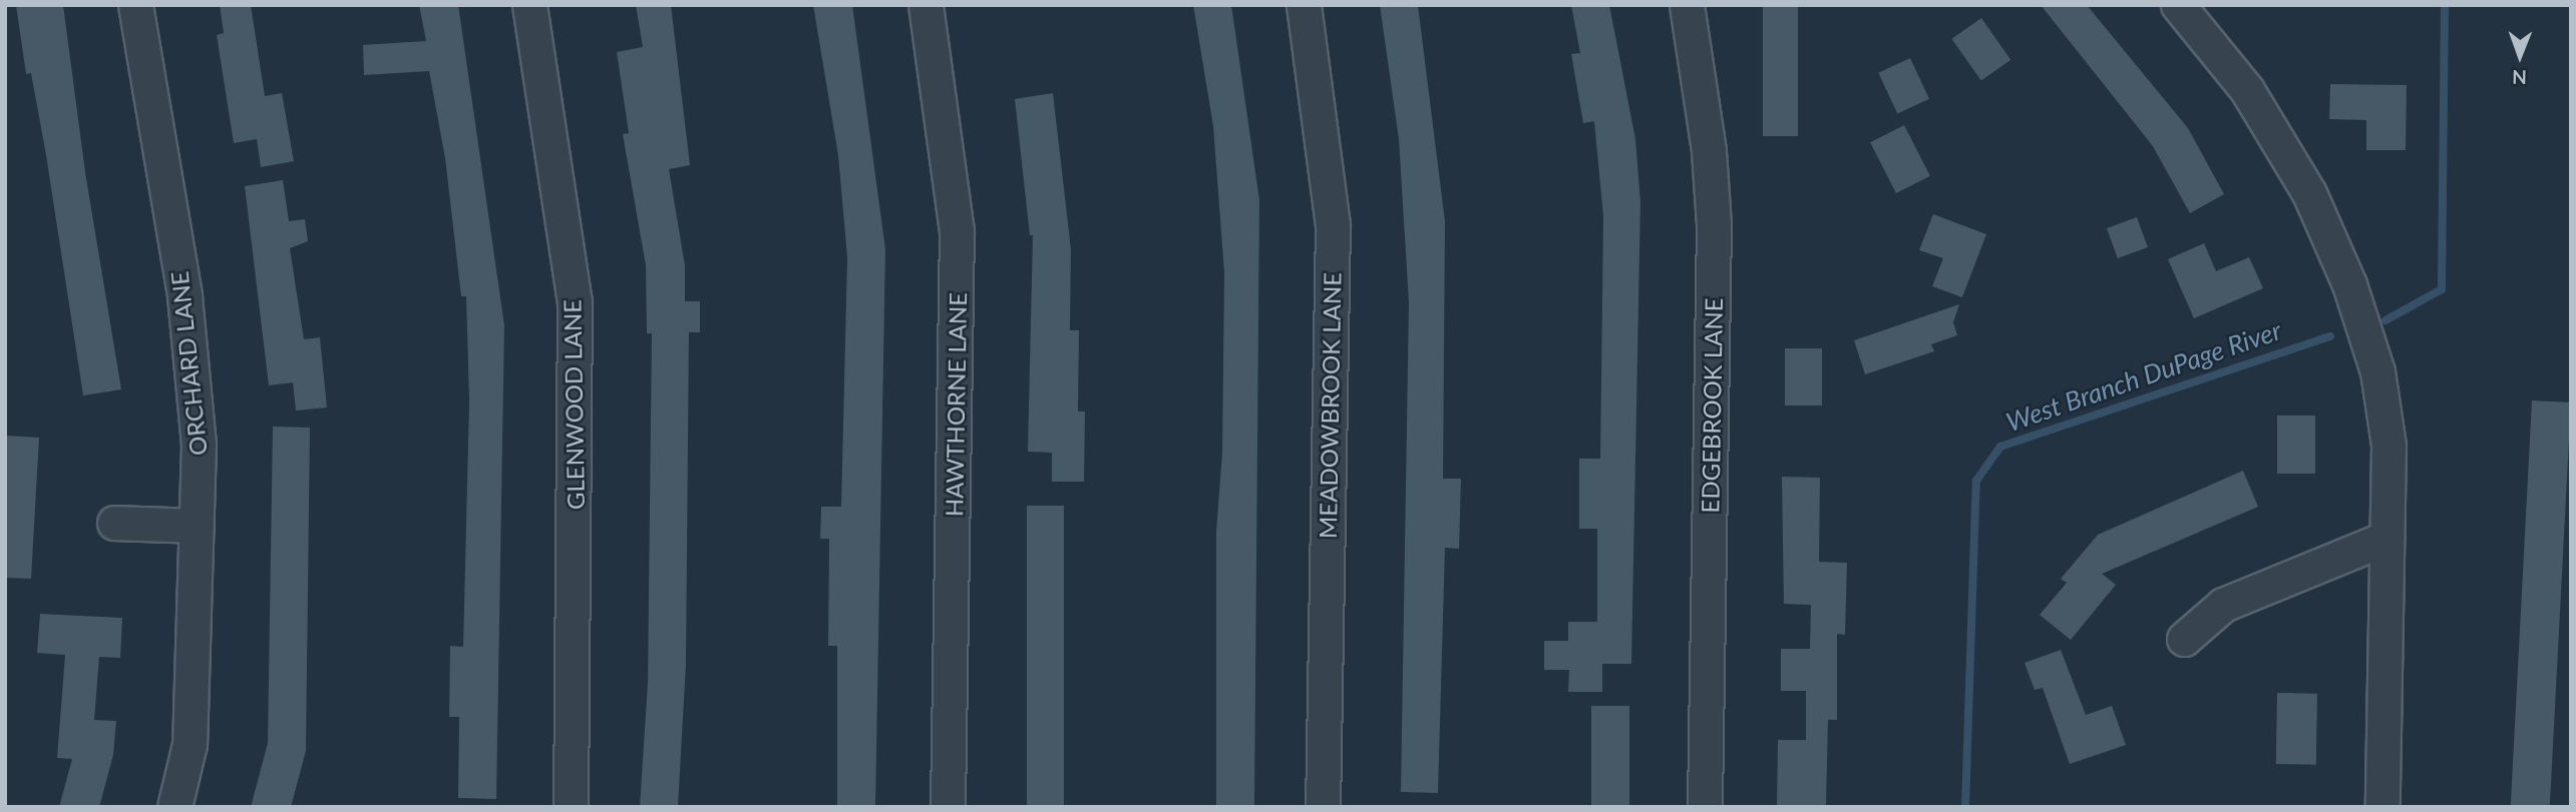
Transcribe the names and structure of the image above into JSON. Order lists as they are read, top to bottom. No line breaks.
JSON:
{"streets":{"street":["ORCHARD LANE","GLENWOOD LANE","HAWTHORNE LANE","MEADOWBROOK LANE","EDGEBROOK LANE"]},"water":["West Branch DuPage River"],"north":"bottom"}
